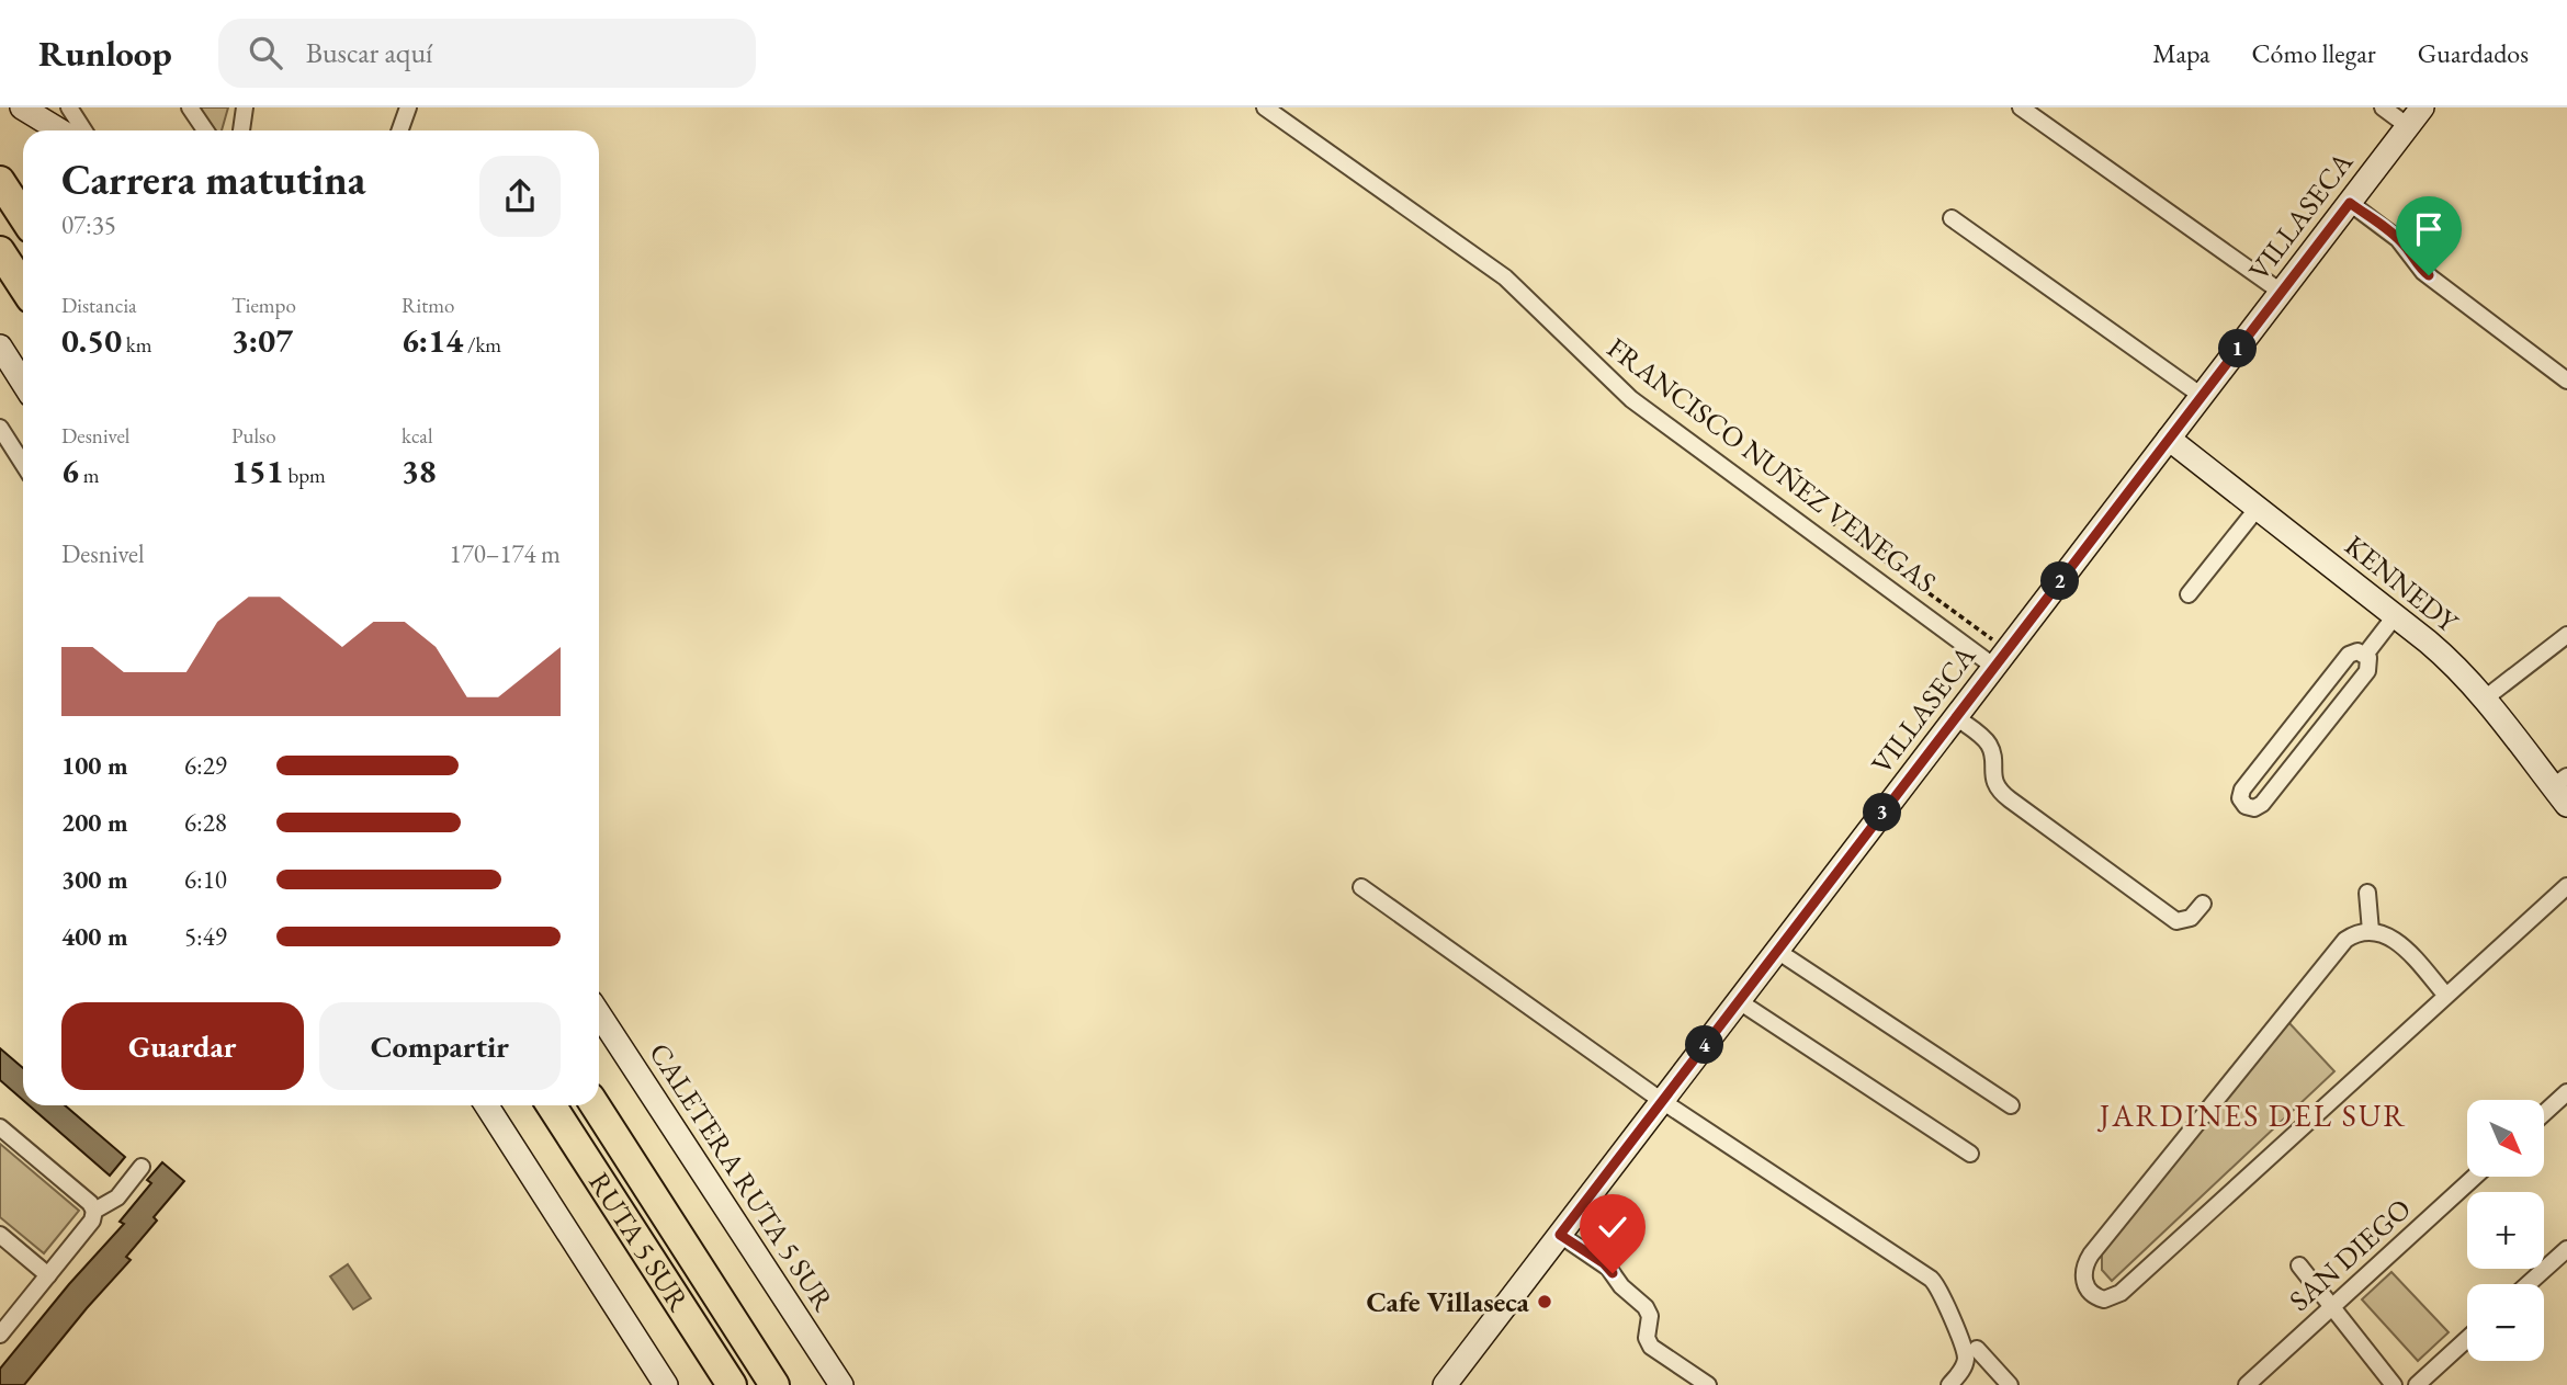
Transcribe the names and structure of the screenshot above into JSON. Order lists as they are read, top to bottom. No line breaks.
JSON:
{"streets":{"highway":["RUTA 5 SUR"],"main road":["VILLASECA","KENNEDY","CALETERA RUTA 5 SUR"],"street":["FRANCISCO NUÑEZ VENEGAS","SAN DIEGO"]},"crossings":[["VILLASECA","FRANCISCO NUÑEZ VENEGAS"],["VILLASECA","KENNEDY"]],"districts":["JARDINES DEL SUR"],"places":["Cafe Villaseca"],"north":"bottom right","page":{"header":"Runloop","search":"Buscar aquí","nav":["Mapa","Cómo llegar","Guardados"],"heading":["Carrera matutina","07:35"],"stats":[["Distancia","0.50 km"],["Tiempo","3:07"],["Ritmo","6:14 /km"],["Desnivel","6 m"],["Pulso","151 bpm"],["kcal","38"]],"pins":["1","2","3","4"],"chart":["Desnivel","170–174 m"],"list":[{"name":"100 m","note":"6:29"},{"name":"200 m","note":"6:28"},{"name":"300 m","note":"6:10"},{"name":"400 m","note":"5:49"}],"buttons":["Guardar","Compartir"],"map_buttons":["+","−"]}}
